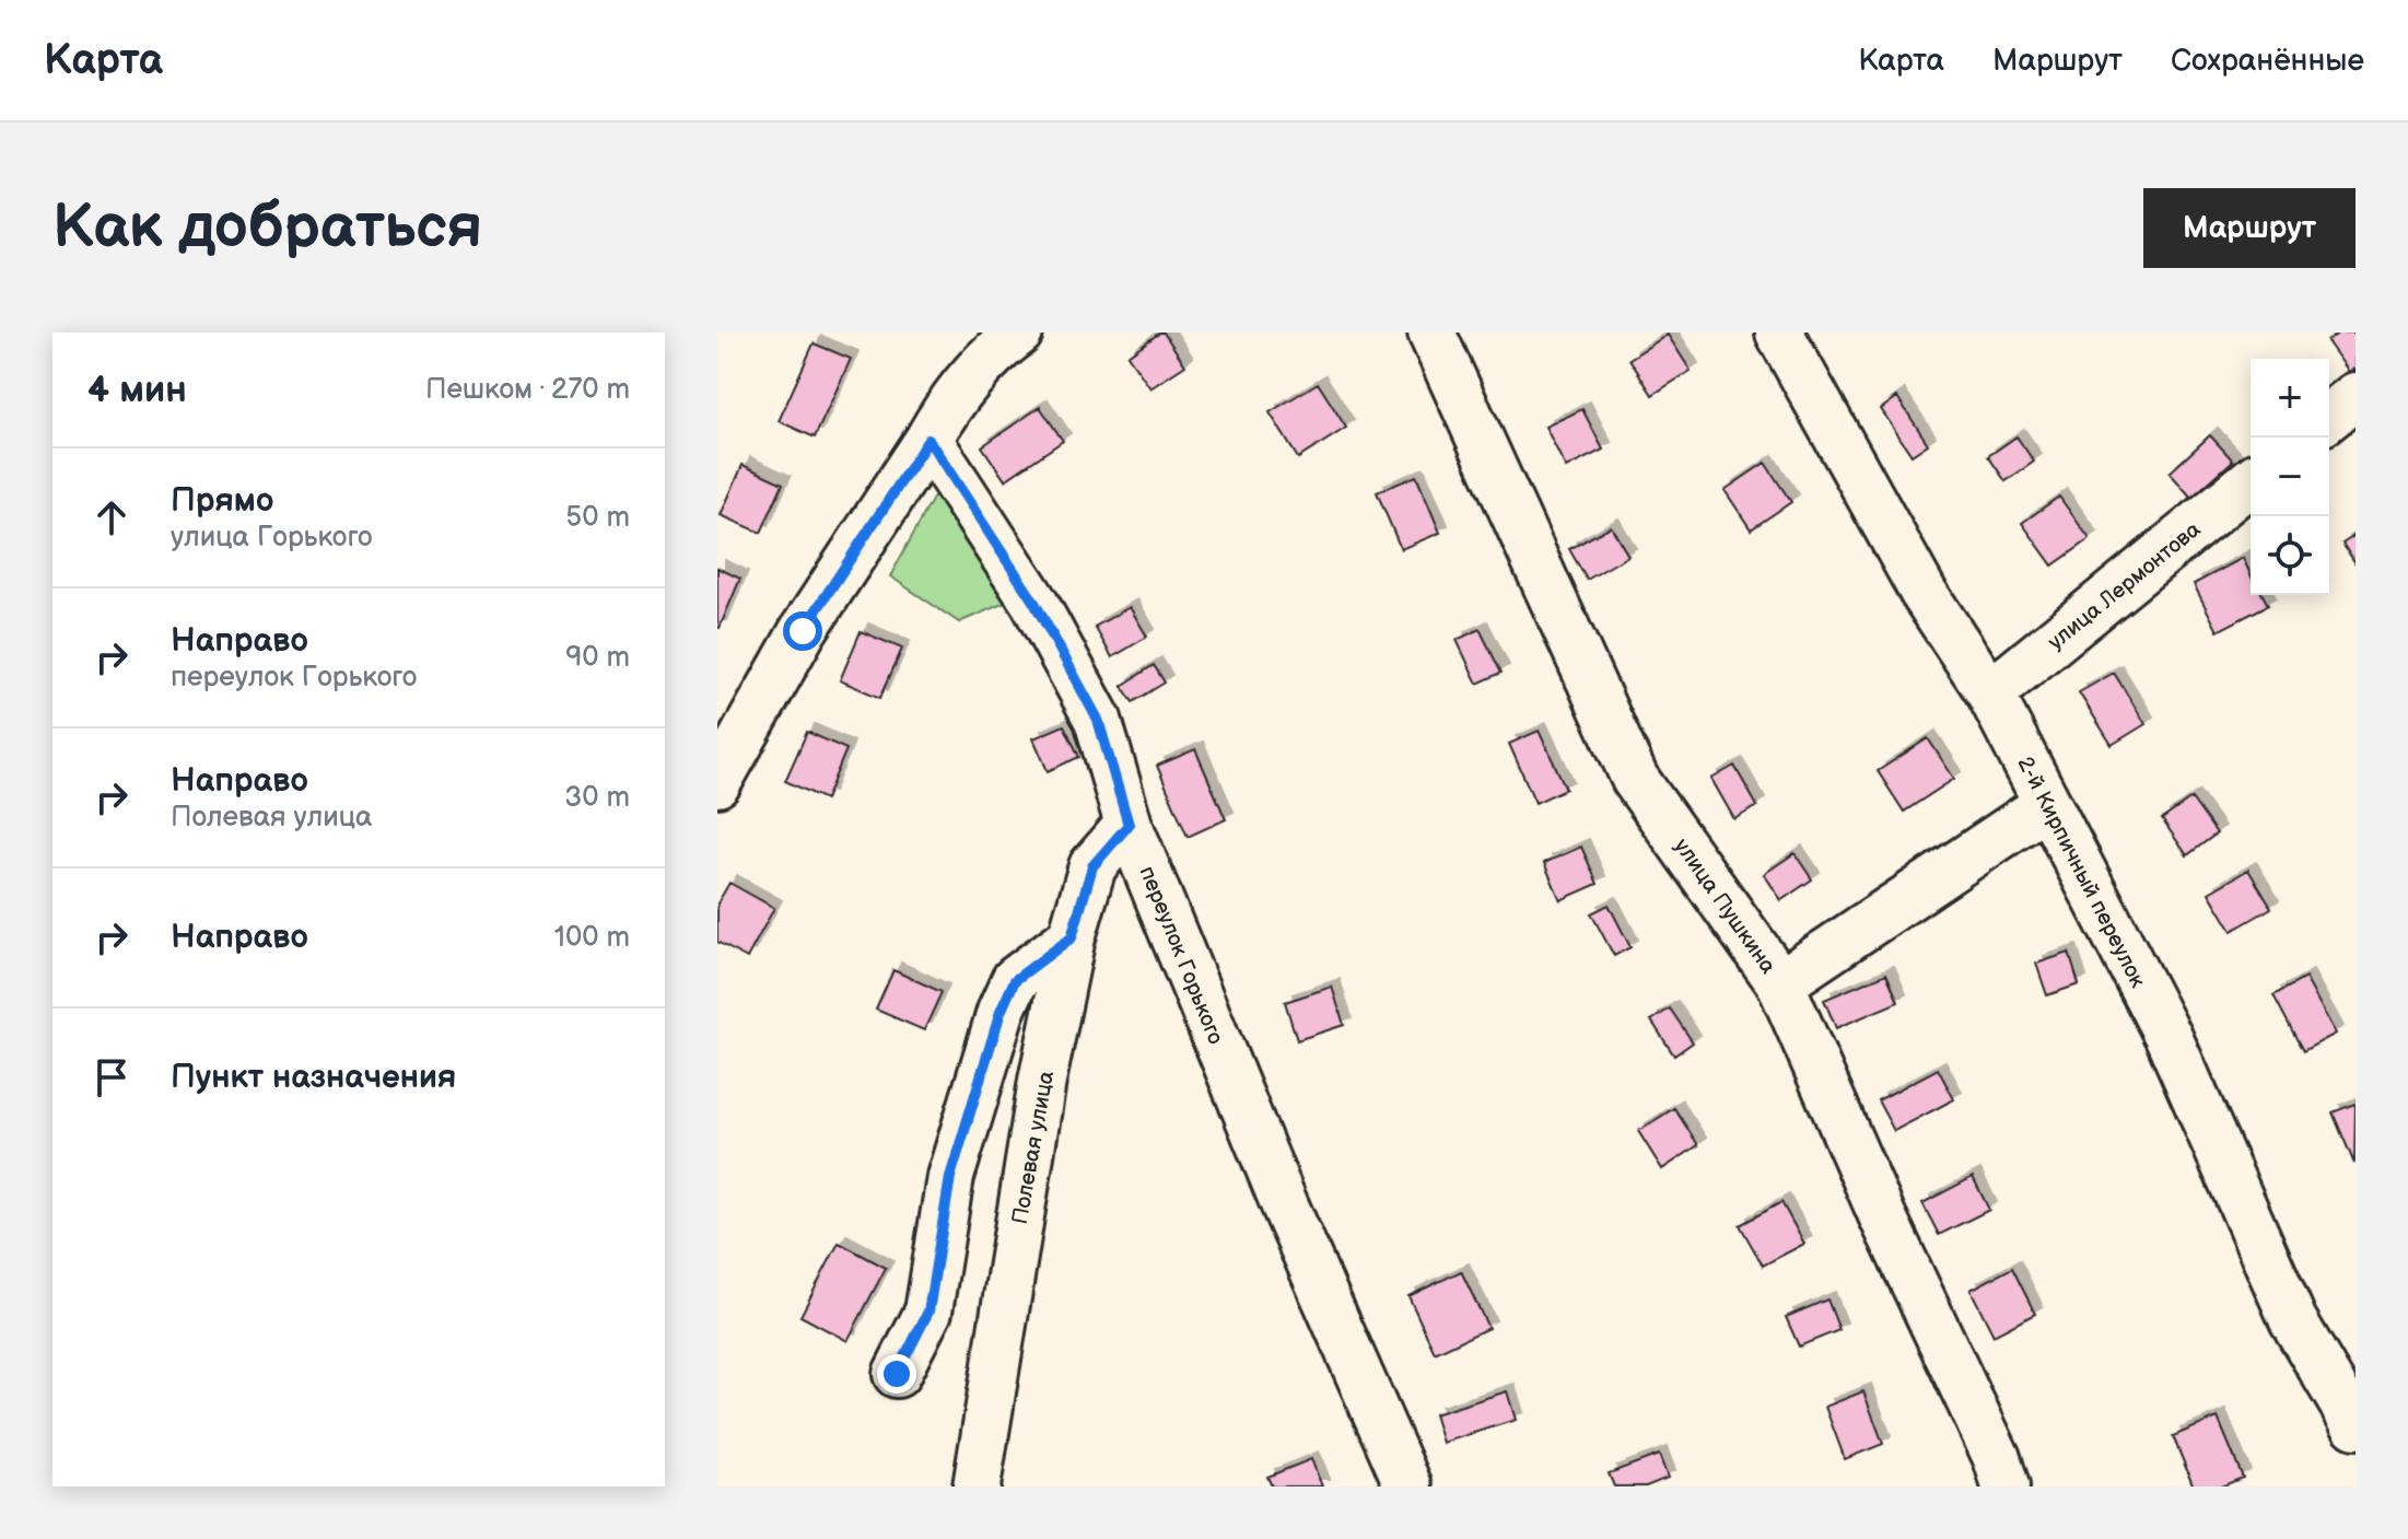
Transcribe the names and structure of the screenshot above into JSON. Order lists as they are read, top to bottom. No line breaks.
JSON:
{"streets":{"street":["улица Лермонтова","2-й Кирпичный переулок","улица Пушкина","переулок Горького","Полевая улица"]},"crossings":[["улица Лермонтова","2-й Кирпичный переулок"],["переулок Горького","Полевая улица"]],"page":{"header":"Карта","nav":["Карта","Маршрут","Сохранённые"],"buttons":"Маршрут","title":"Как добраться","heading":["4 мин","Пешком · 270 m"],"map_buttons":["+","−"],"list":[["Прямо","улица Горького","50 m"],["Направо","переулок Горького","90 m"],["Направо","Полевая улица","30 m"],["Направо","100 m"],"Пункт назначения"]}}
